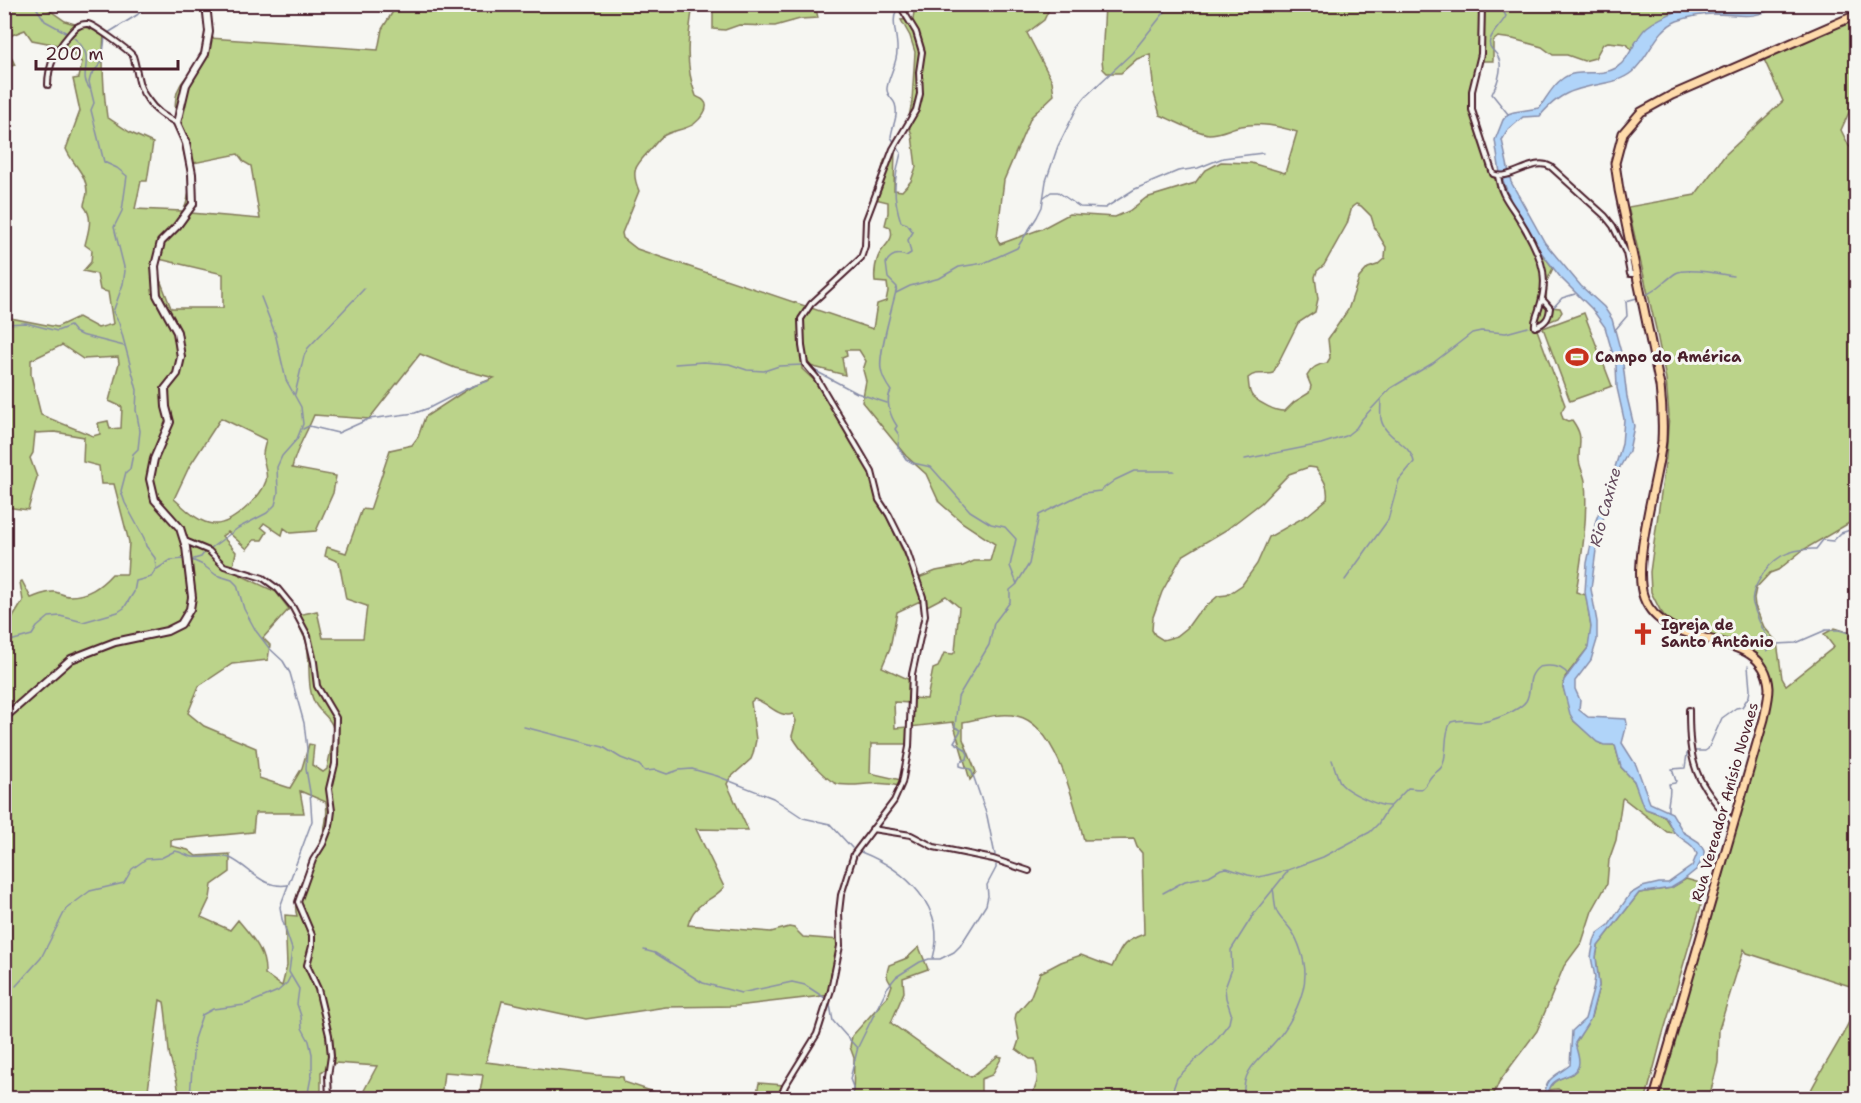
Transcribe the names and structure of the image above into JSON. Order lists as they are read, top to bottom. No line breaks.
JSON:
{"streets":{"main road":["Rua Vereador Anísio Novaes"]},"water":["Rio Caxixe"],"places":{"sports":["Campo do América"],"church":["Igreja de Santo Antônio"]},"scale_bar":"200 m"}
